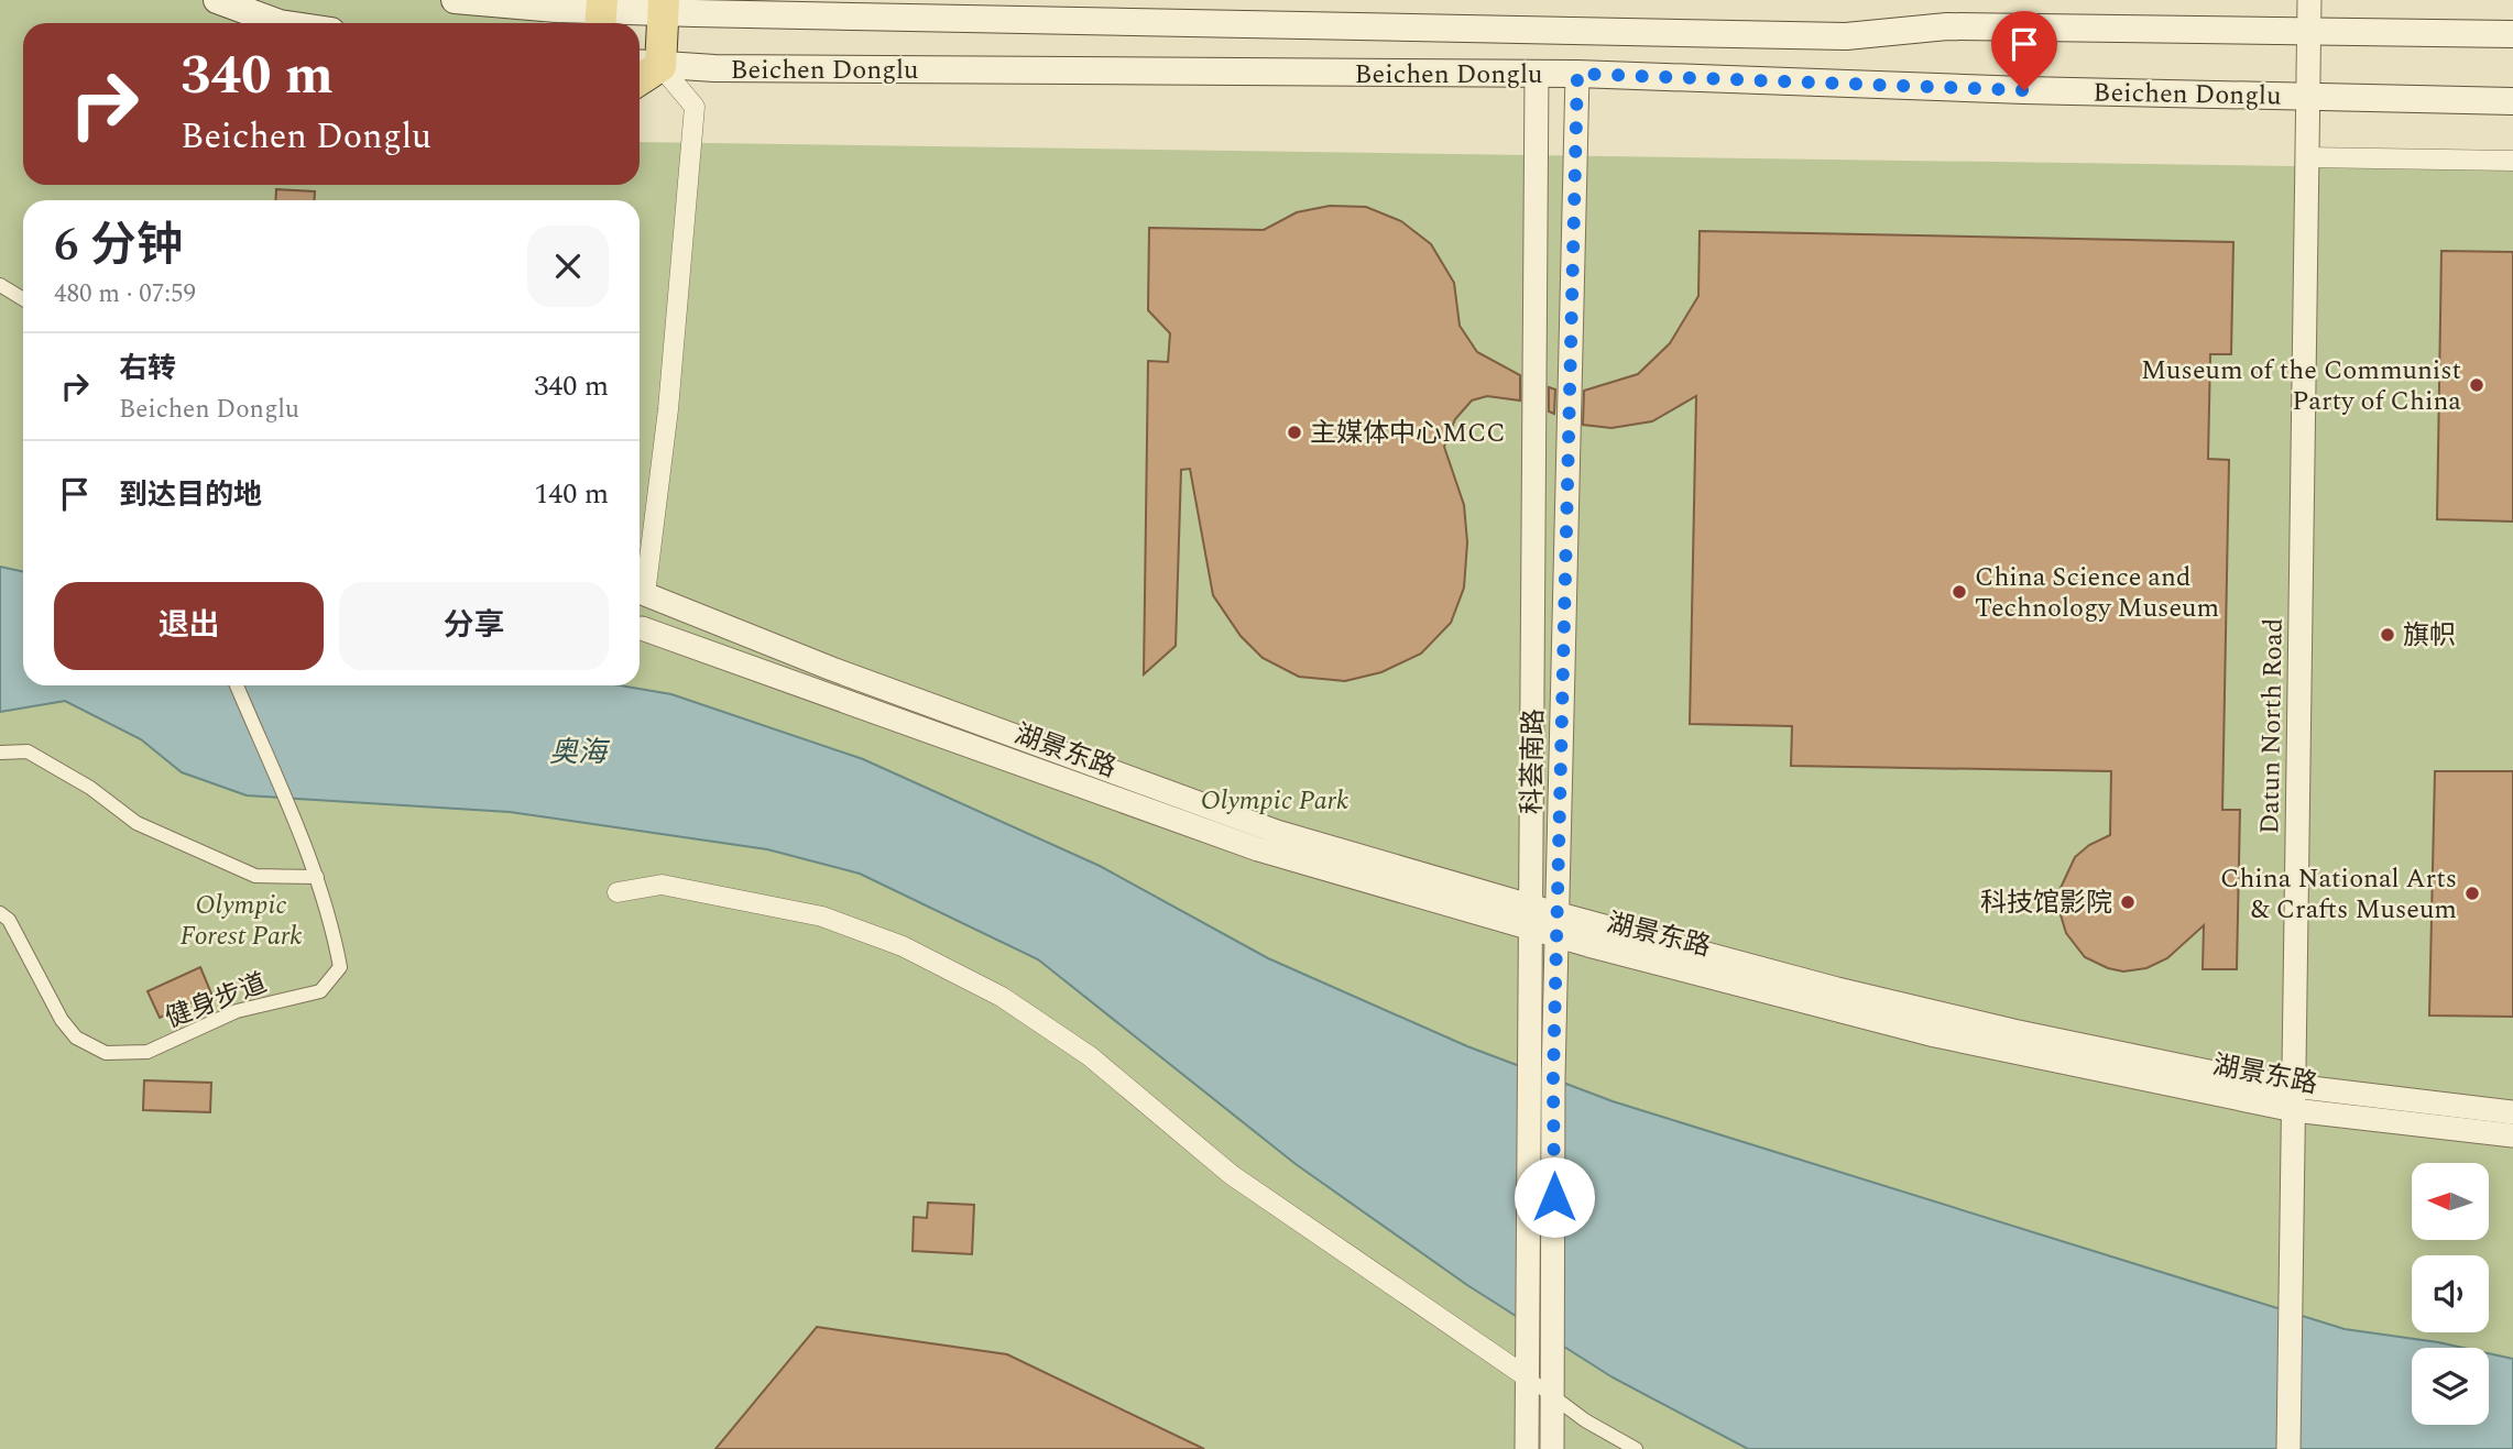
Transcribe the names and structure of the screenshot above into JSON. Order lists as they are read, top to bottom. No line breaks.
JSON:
{"streets":{"main road":["Beichen Donglu"],"street":["Datun North Road","湖景东路","科荟南路","健身步道"]},"crossings":[["Beichen Donglu","Datun North Road"],["Beichen Donglu","科荟南路"],["Datun North Road","湖景东路"],["湖景东路","科荟南路"]],"water":["奥海"],"parks":["Olympic Park","Olympic Forest Park"],"places":["Museum of the Communist Party of China","主媒体中心MCC","China Science and Technology Museum","旗帜","China National Arts & Crafts Museum","科技馆影院"],"north":"left","page":{"turn":["340 m","Beichen Donglu"],"heading":["6 分钟","480 m · 07:59"],"list":[{"name":"右转","note":"Beichen Donglu","value":"340 m"},{"name":"到达目的地","value":"140 m"}],"buttons":["退出","分享"]}}
